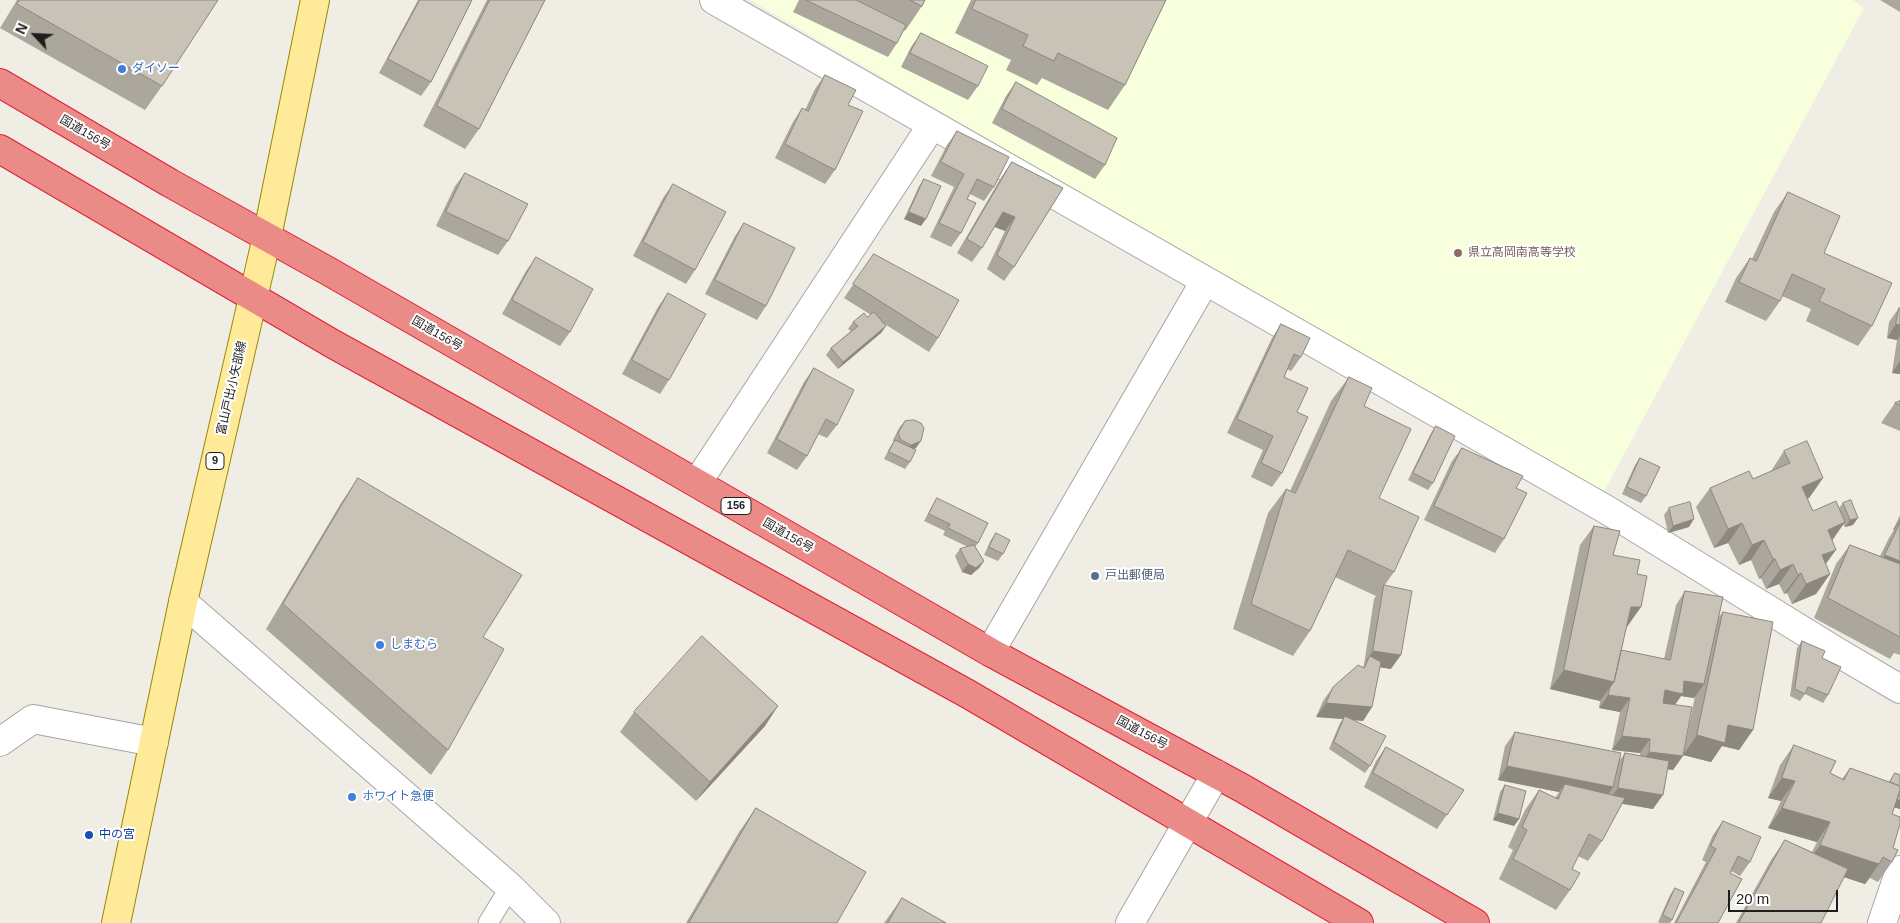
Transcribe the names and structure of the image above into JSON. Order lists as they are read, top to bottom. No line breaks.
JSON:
{"streets":{"highway":["国道156号","156"],"main road":["富山戸出小矢部線","9"]},"crossings":[["国道156号","富山戸出小矢部線"]],"places":["ダイソー","県立高岡南高等学校","戸出郵便局","しまむら","ホワイト急便","中の宮"],"scale_bar":"20 m","north":"top left"}
